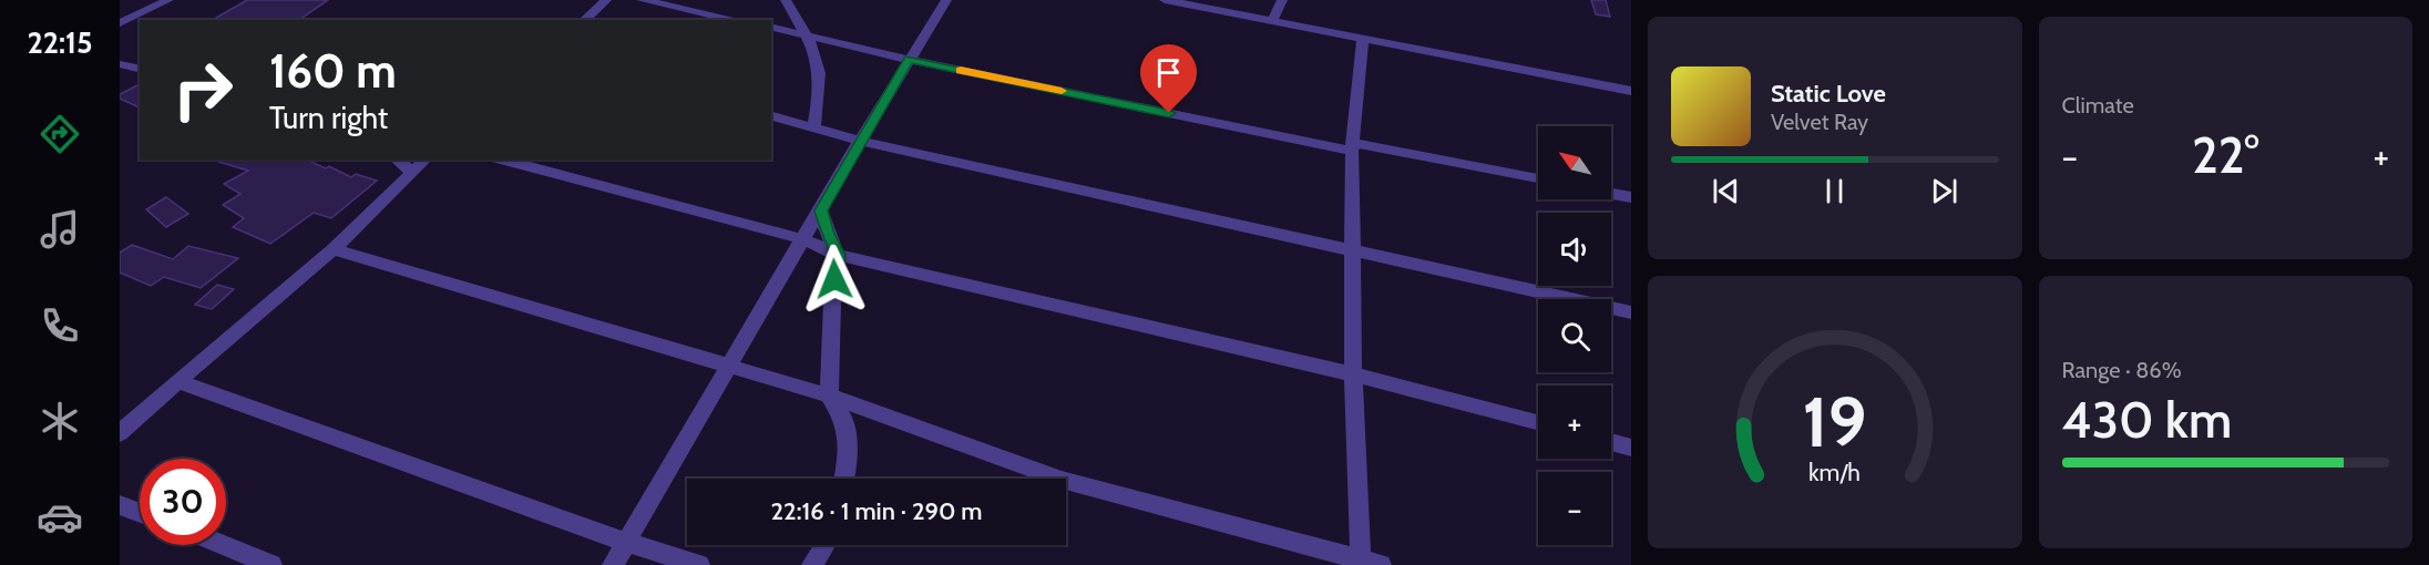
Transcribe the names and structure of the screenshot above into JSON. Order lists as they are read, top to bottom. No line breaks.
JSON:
{"north":"top left","page":{"tabs":"22:15","tile":["Climate",["Range · 86%","430 km"]],"turn":["160 m","Turn right"],"song":["Static Love","Velvet Ray"],"map_buttons":["+","−"],"heat":["−","22°","+"],"limit":"30","trip":"22:16 · 1 min · 290 m","gauge":["19","km/h"]}}
